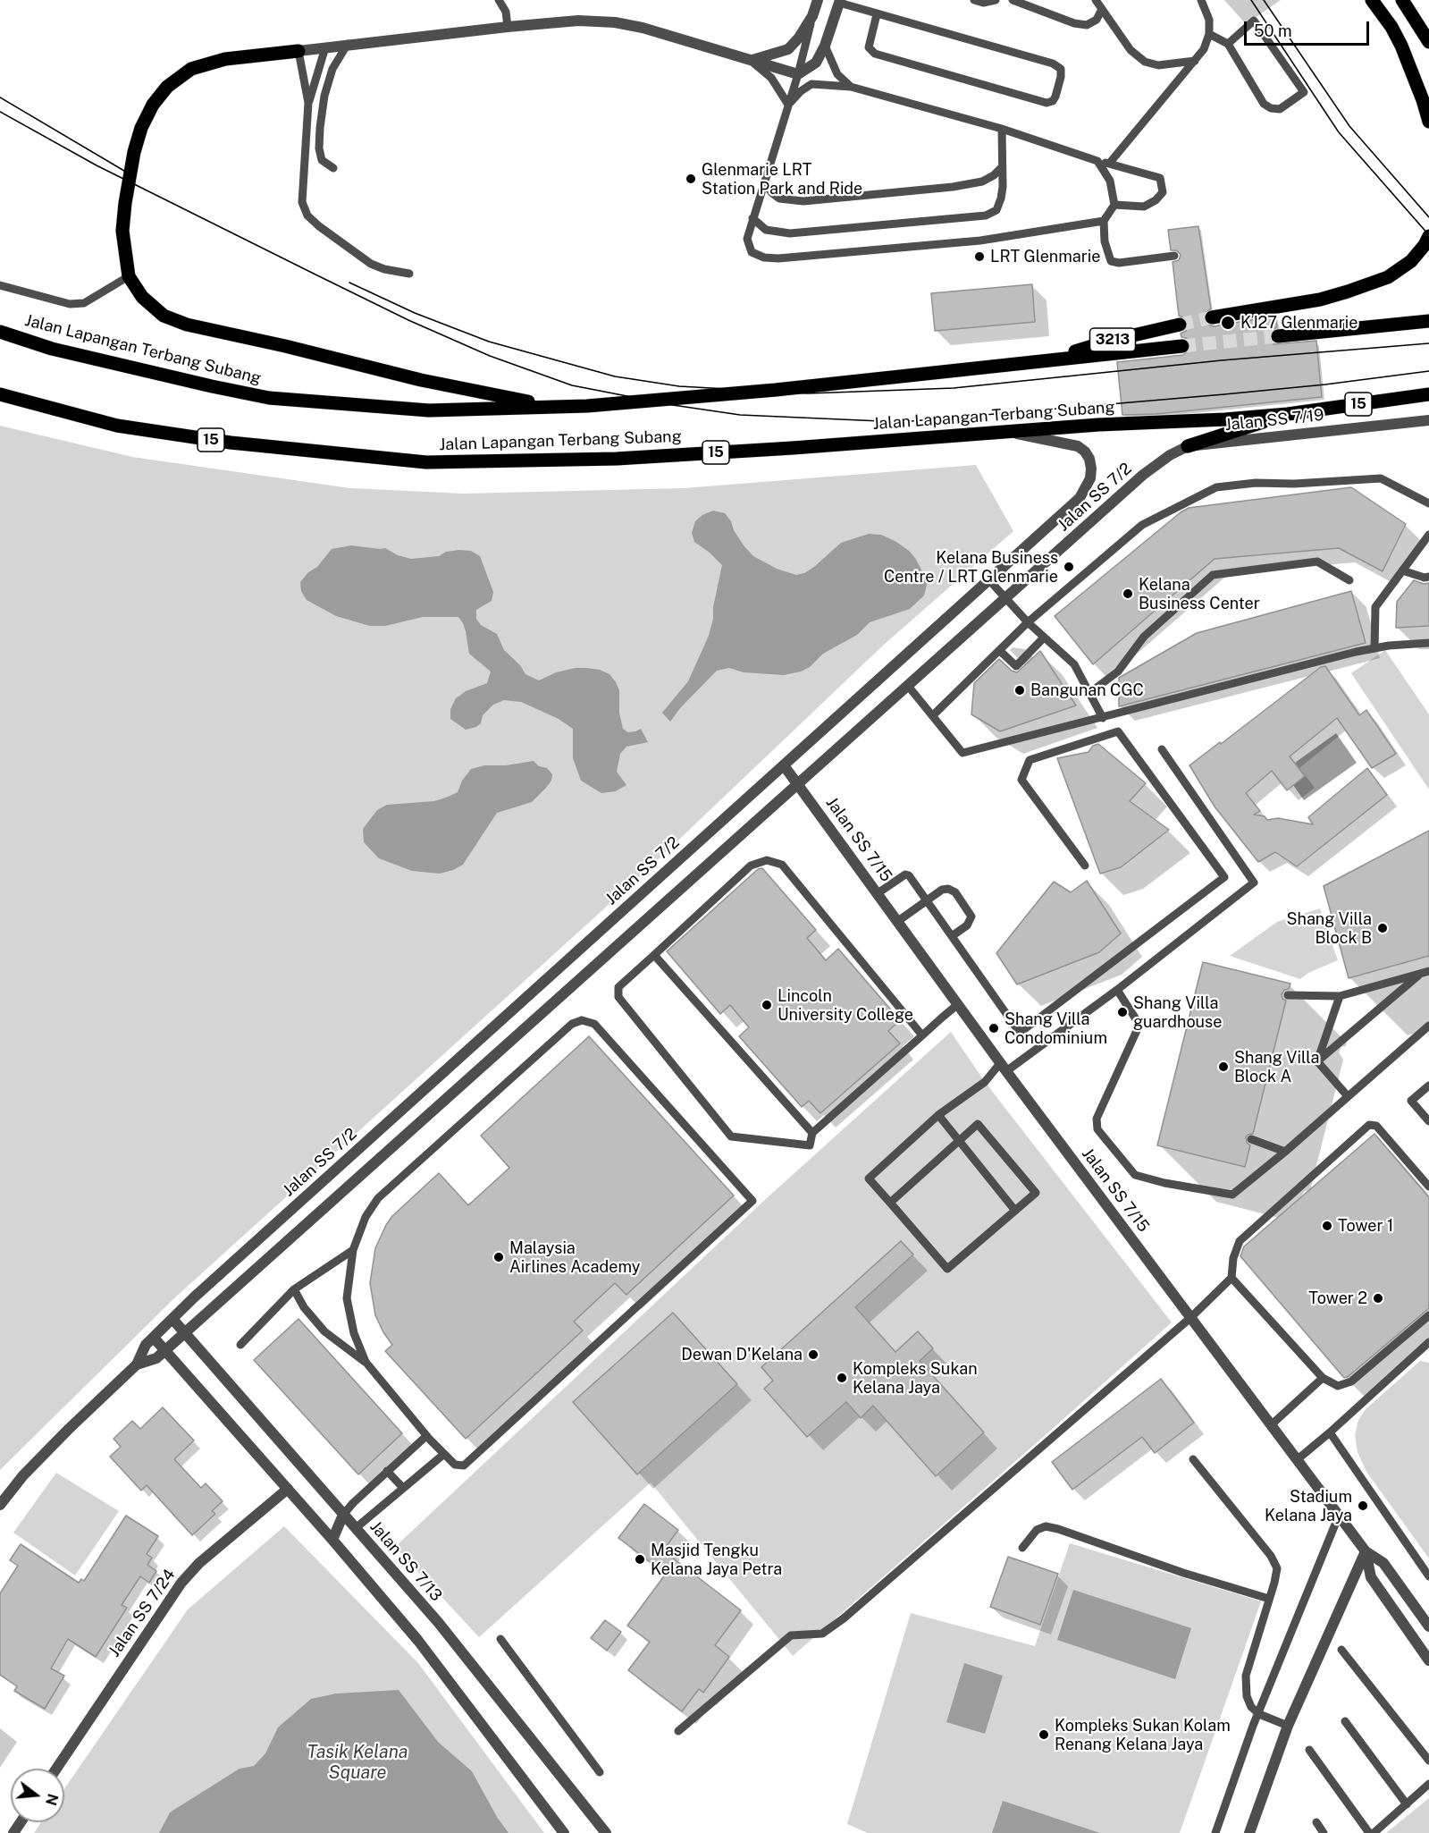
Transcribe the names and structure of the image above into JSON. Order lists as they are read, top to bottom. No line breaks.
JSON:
{"streets":{"main road":["3213","Jalan Lapangan Terbang Subang","15"],"street":["Jalan SS 7/19","Jalan SS 7/2","Jalan SS 7/15","Jalan SS 7/13","Jalan SS 7/24"]},"crossings":[["3213","Jalan Lapangan Terbang Subang"],["Jalan Lapangan Terbang Subang","15"],["Jalan Lapangan Terbang Subang","Jalan SS 7/2"],["Jalan SS 7/19","Jalan SS 7/2"],["Jalan SS 7/2","Jalan SS 7/15"],["Jalan SS 7/2","Jalan SS 7/13"]],"water":["Tasik Kelana Square"],"places":["Glenmarie LRT Station Park and Ride","LRT Glenmarie","KJ27 Glenmarie","Kelana Business Centre / LRT Glenmarie","Kelana Business Center","Bangunan CGC","Shang Villa Block B","Lincoln University College","Shang Villa guardhouse","Shang Villa Condominium","Shang Villa Block A","Tower 1","Malaysia Airlines Academy","Tower 2","Dewan D'Kelana","Kompleks Sukan Kelana Jaya","Stadium Kelana Jaya","Masjid Tengku Kelana Jaya Petra","Kompleks Sukan Kolam Renang Kelana Jaya"],"scale_bar":"50 m","north":"right"}
